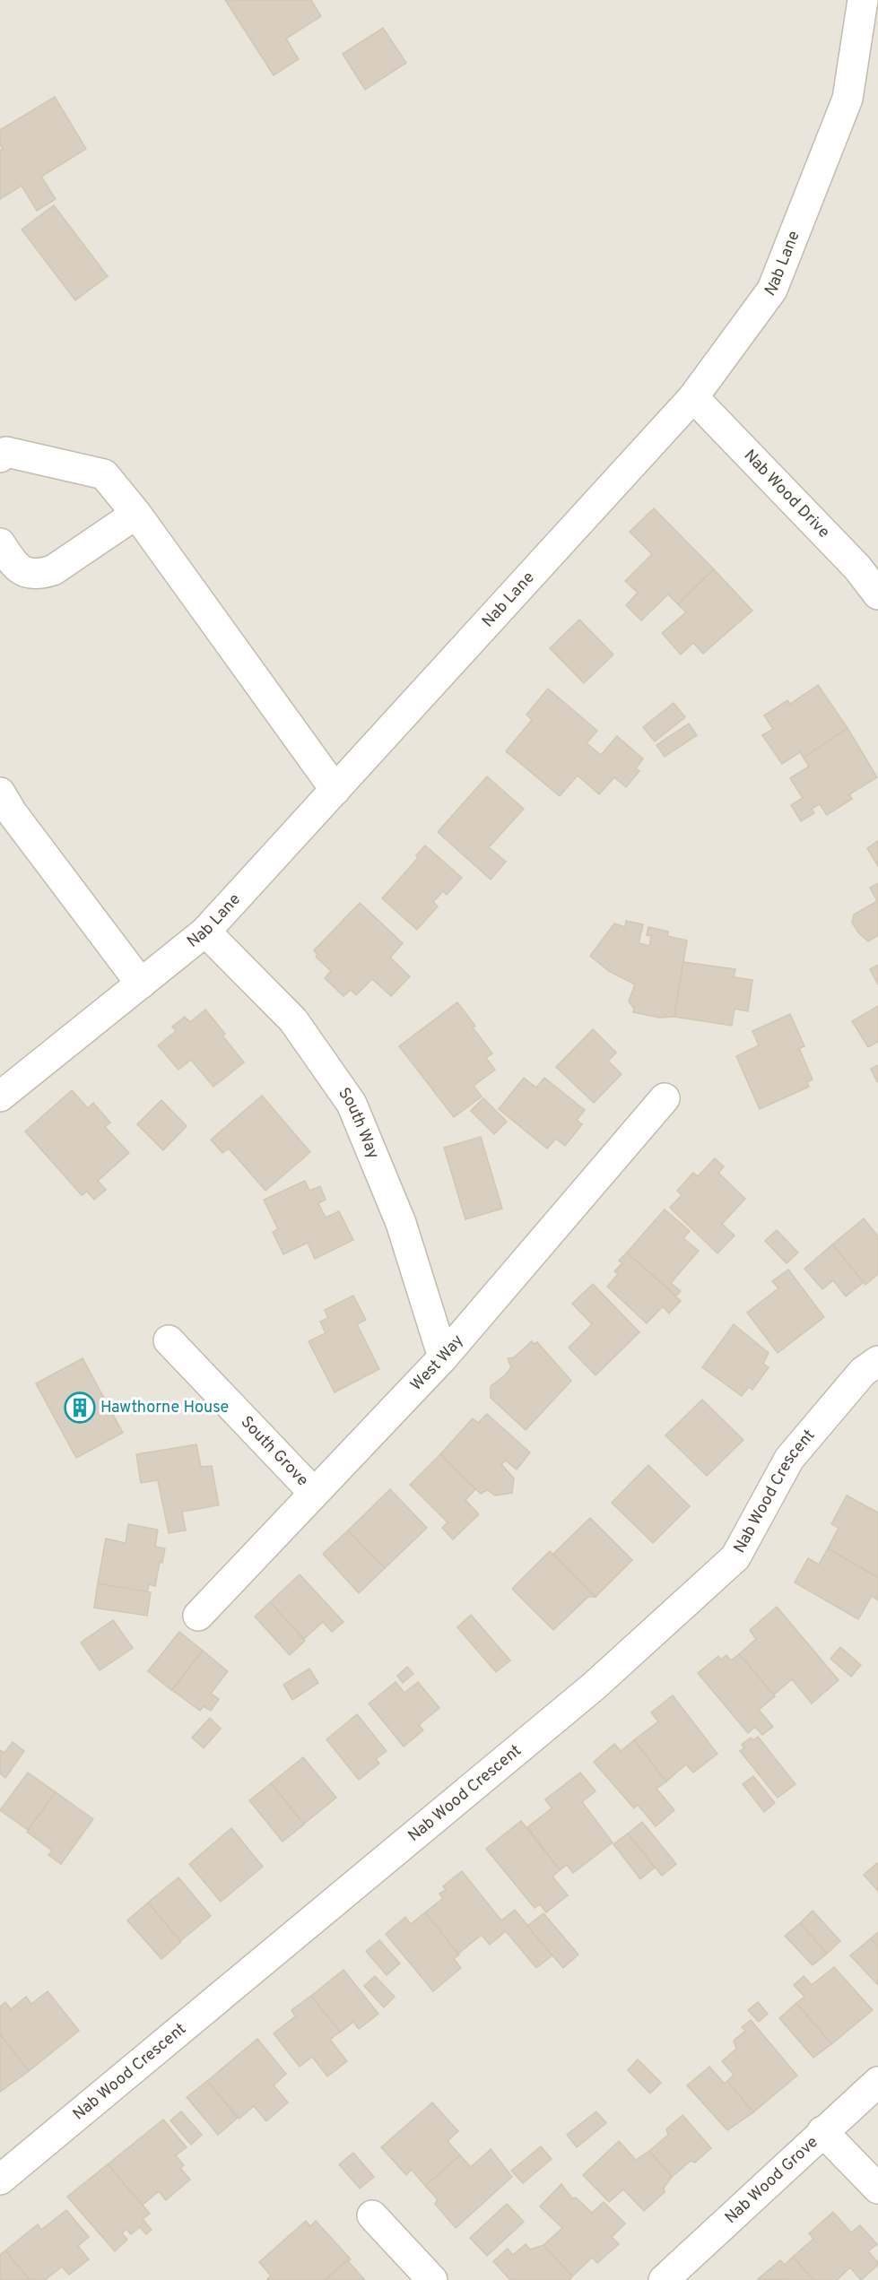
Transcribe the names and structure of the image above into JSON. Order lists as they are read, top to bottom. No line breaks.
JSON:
{"streets":{"street":["Nab Lane","Nab Wood Drive","South Way","West Way","South Grove","Nab Wood Crescent","Nab Wood Grove"]},"crossings":[["Nab Lane","Nab Wood Drive"],["Nab Lane","South Way"],["South Way","West Way"],["West Way","South Grove"]],"places":{"building":["Hawthorne House"]}}
